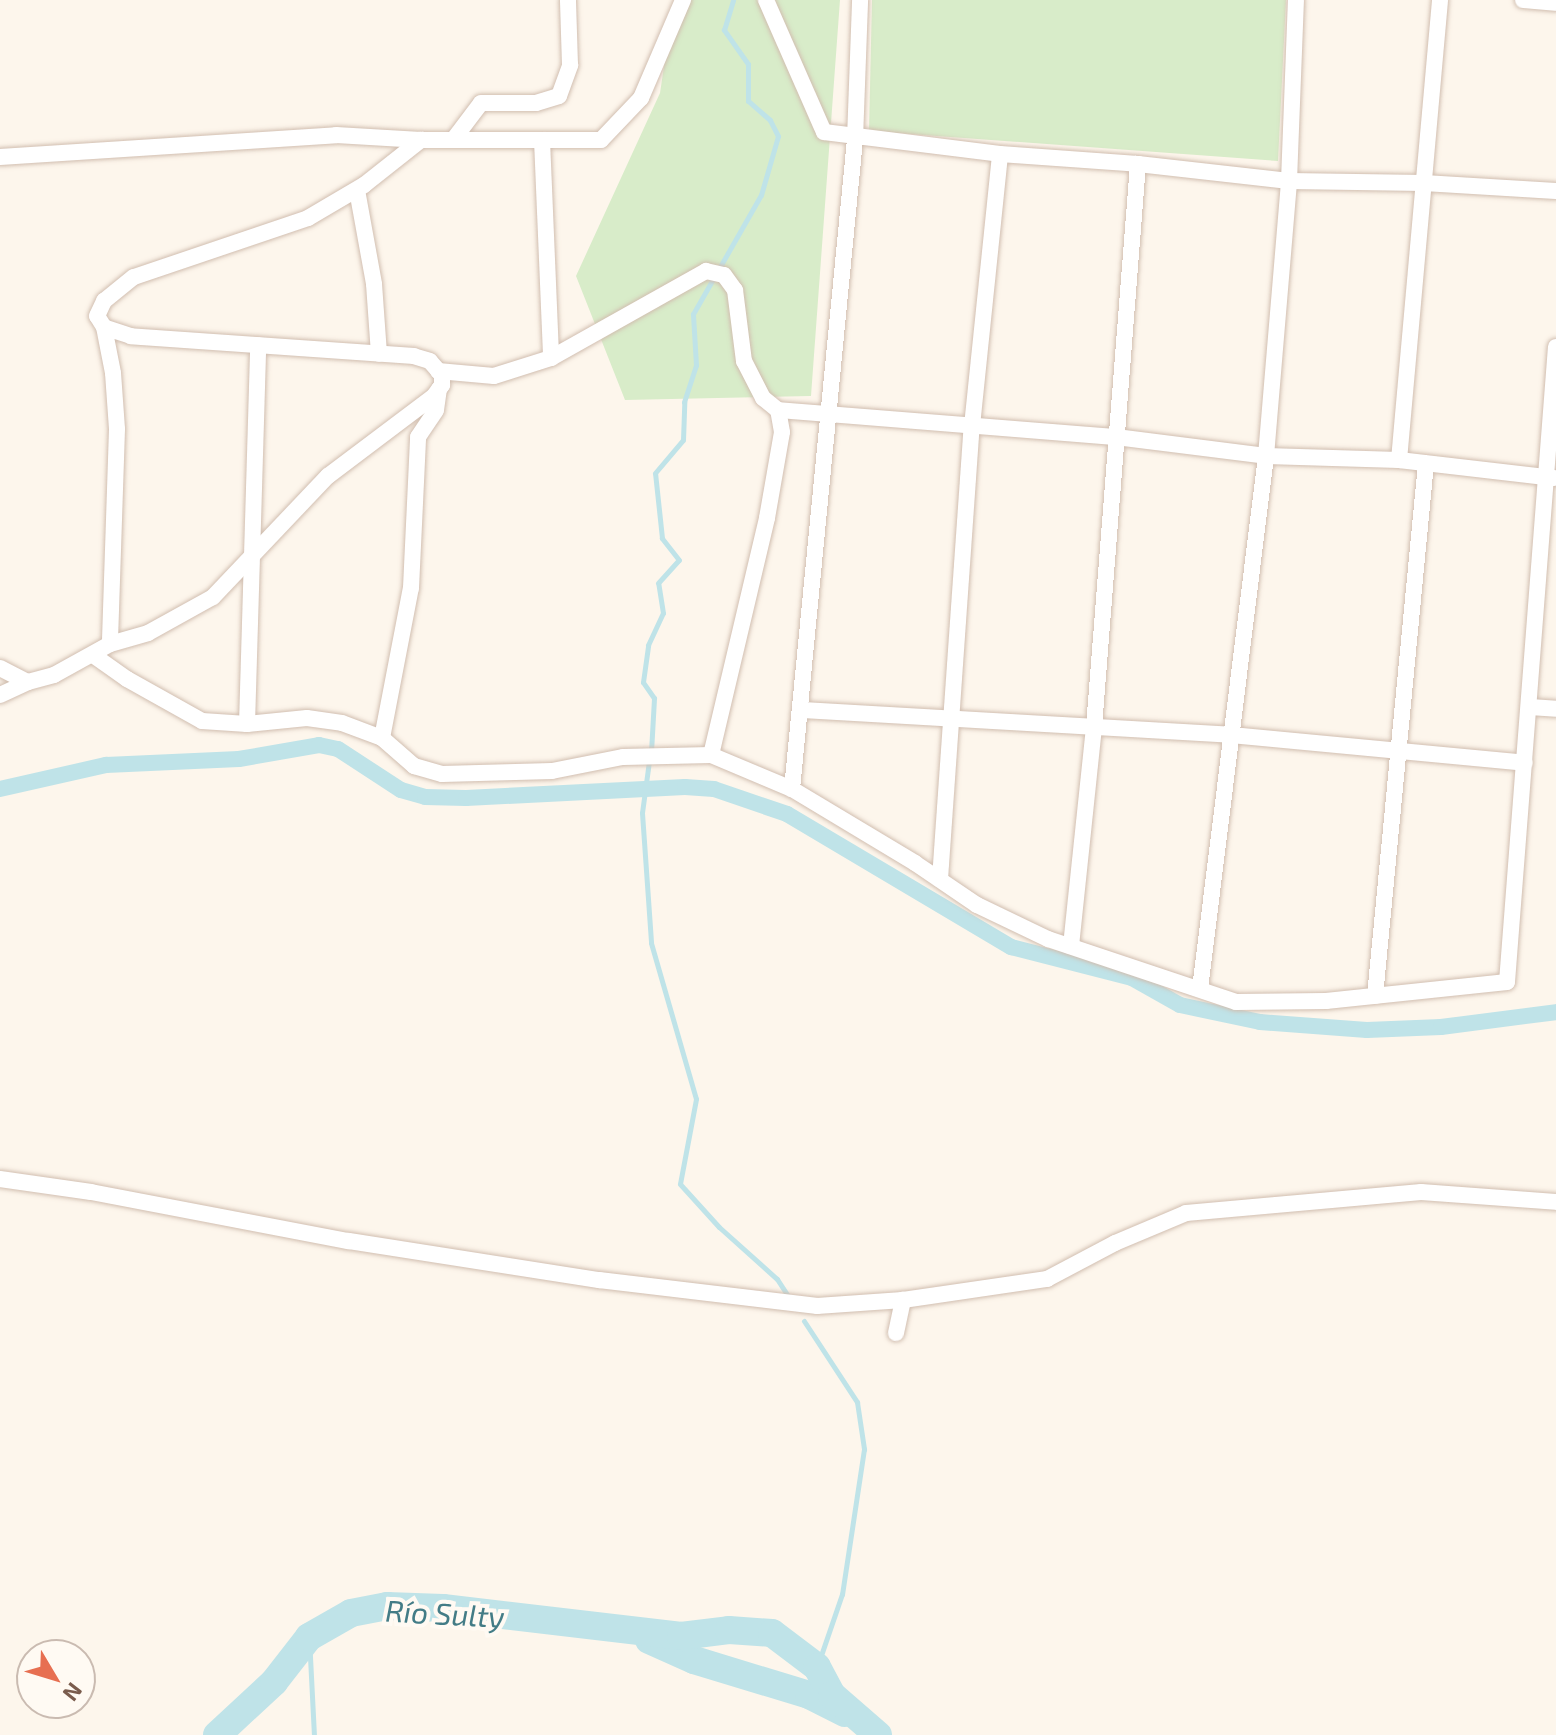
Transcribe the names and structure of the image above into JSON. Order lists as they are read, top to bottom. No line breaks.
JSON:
{"water":["Río Sulty"],"north":"bottom right"}
